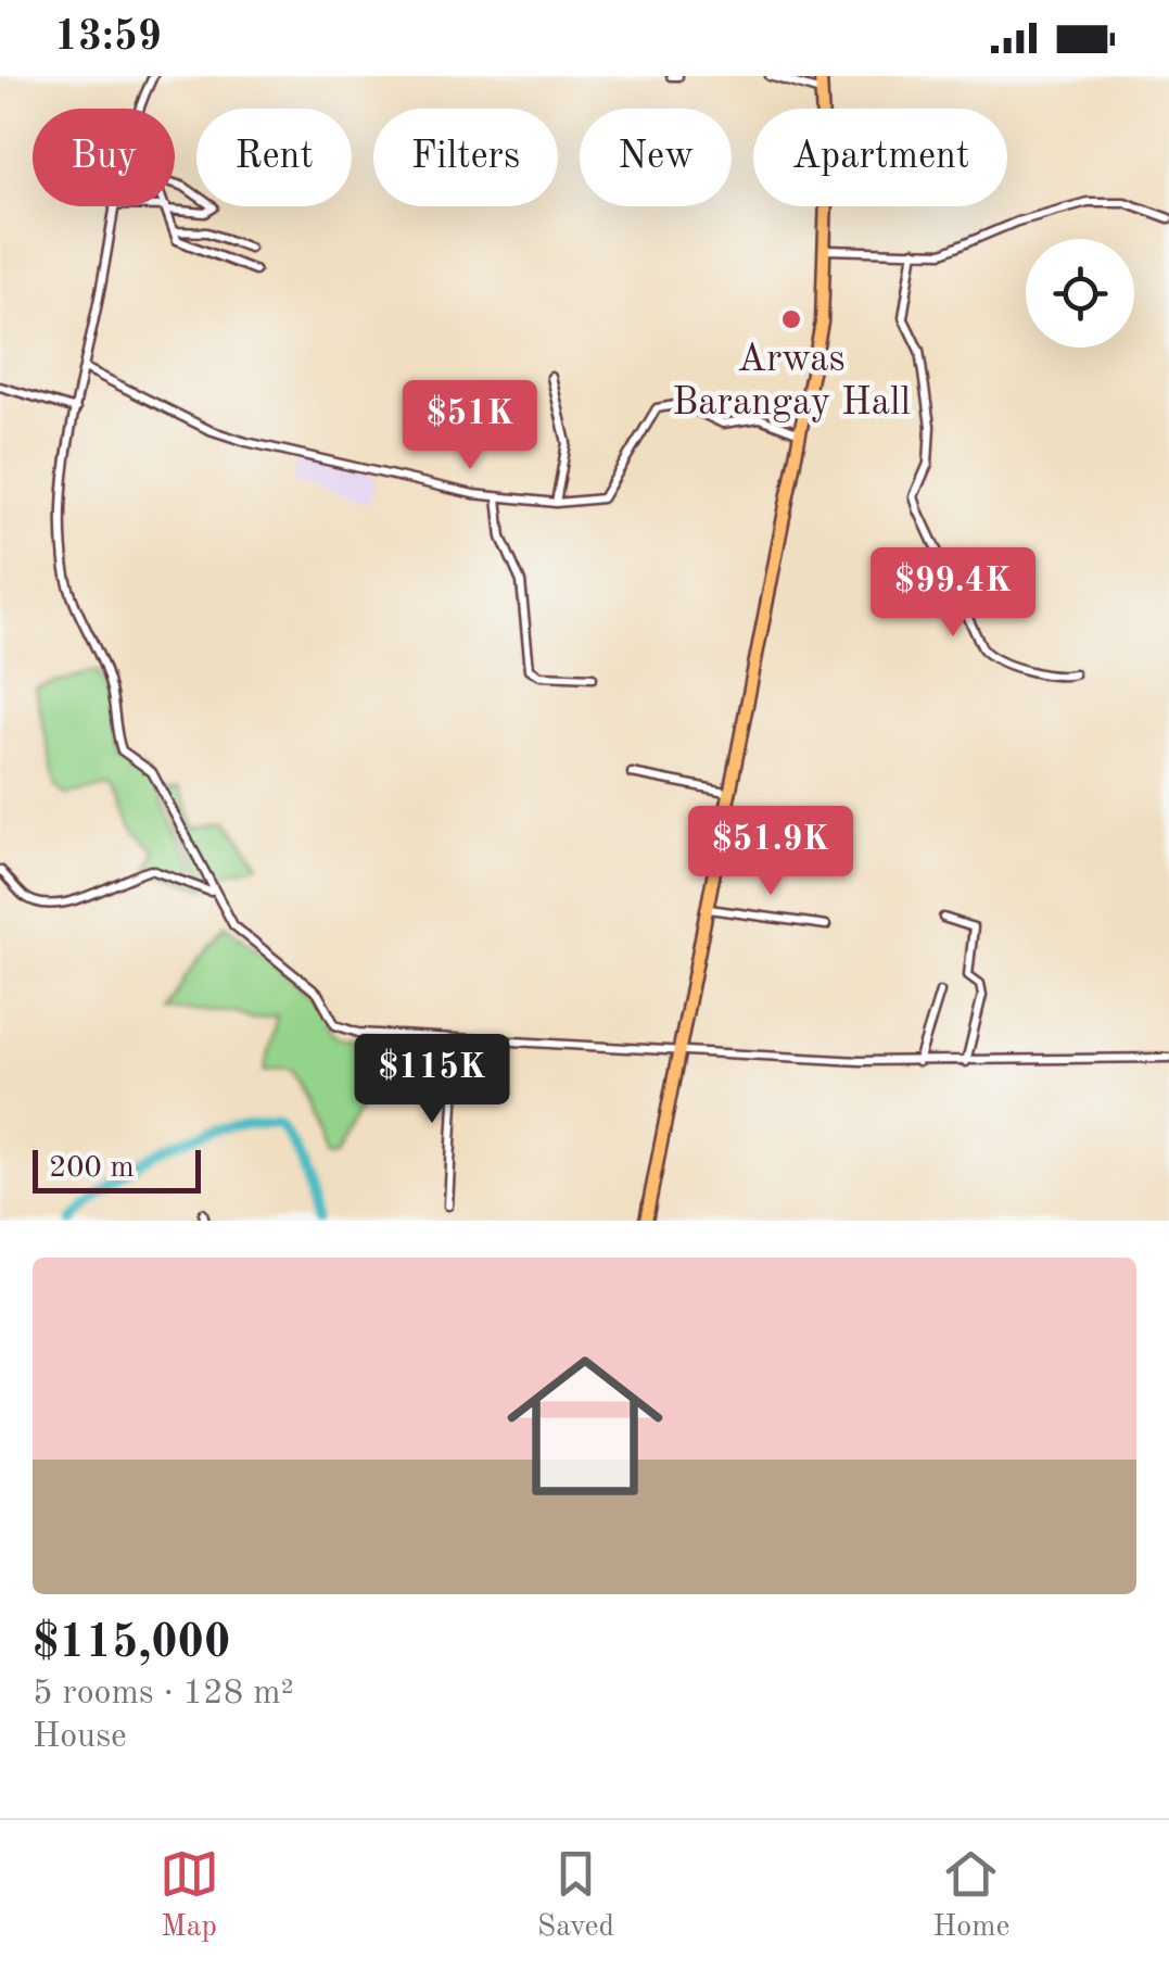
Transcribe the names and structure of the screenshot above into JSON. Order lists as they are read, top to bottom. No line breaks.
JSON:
{"places":["Arwas Barangay Hall"],"scale_bar":"200 m","page":{"status":"13:59","chip":["Buy","Rent","Filters","New","Apartment"],"price":["$51K","$99.4K","$51.9K","$115K"],"scale":"200 m","list":[{"name":"$115,000","note":"5 rooms · 128 m² · House"}],"tabs":["Map","Saved","Home"]}}
